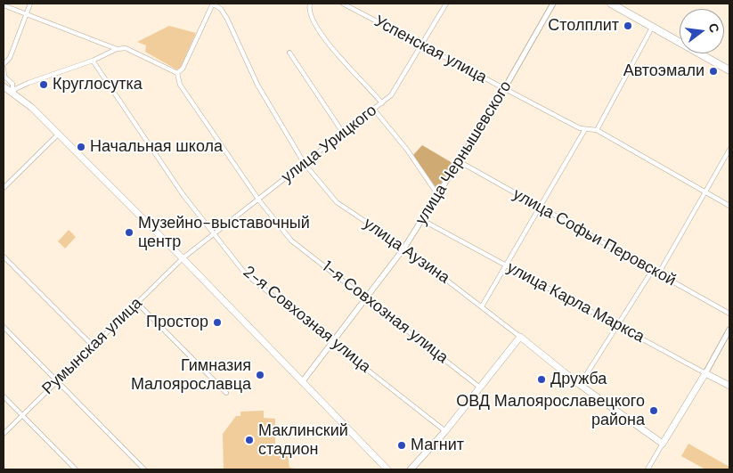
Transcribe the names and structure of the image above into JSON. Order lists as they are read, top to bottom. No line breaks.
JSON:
{"streets":{"main road":["улица Аузина","улица Карла Маркса"],"street":["Успенская улица","улица Урицкого","улица Чернышевского","улица Софьи Перовской","1-я Совхозная улица","2-я Совхозная улица","Румынская улица"]},"crossings":[["Успенская улица","улица Урицкого"],["Успенская улица","улица Чернышевского"],["улица Урицкого","улица Аузина"],["улица Урицкого","1-я Совхозная улица"],["улица Урицкого","2-я Совхозная улица"],["улица Урицкого","Румынская улица"],["улица Чернышевского","улица Софьи Перовской"],["улица Чернышевского","улица Аузина"],["улица Чернышевского","улица Карла Маркса"],["улица Чернышевского","1-я Совхозная улица"],["улица Чернышевского","2-я Совхозная улица"]],"places":["Столплит","Автоэмали","Круглосутка","Начальная школа","Музейно-выставочный центр","Простор","Гимназия Малоярославца","Дружба","ОВД Малоярославецкого района","Маклинский стадион","Магнит"],"north":"right"}
